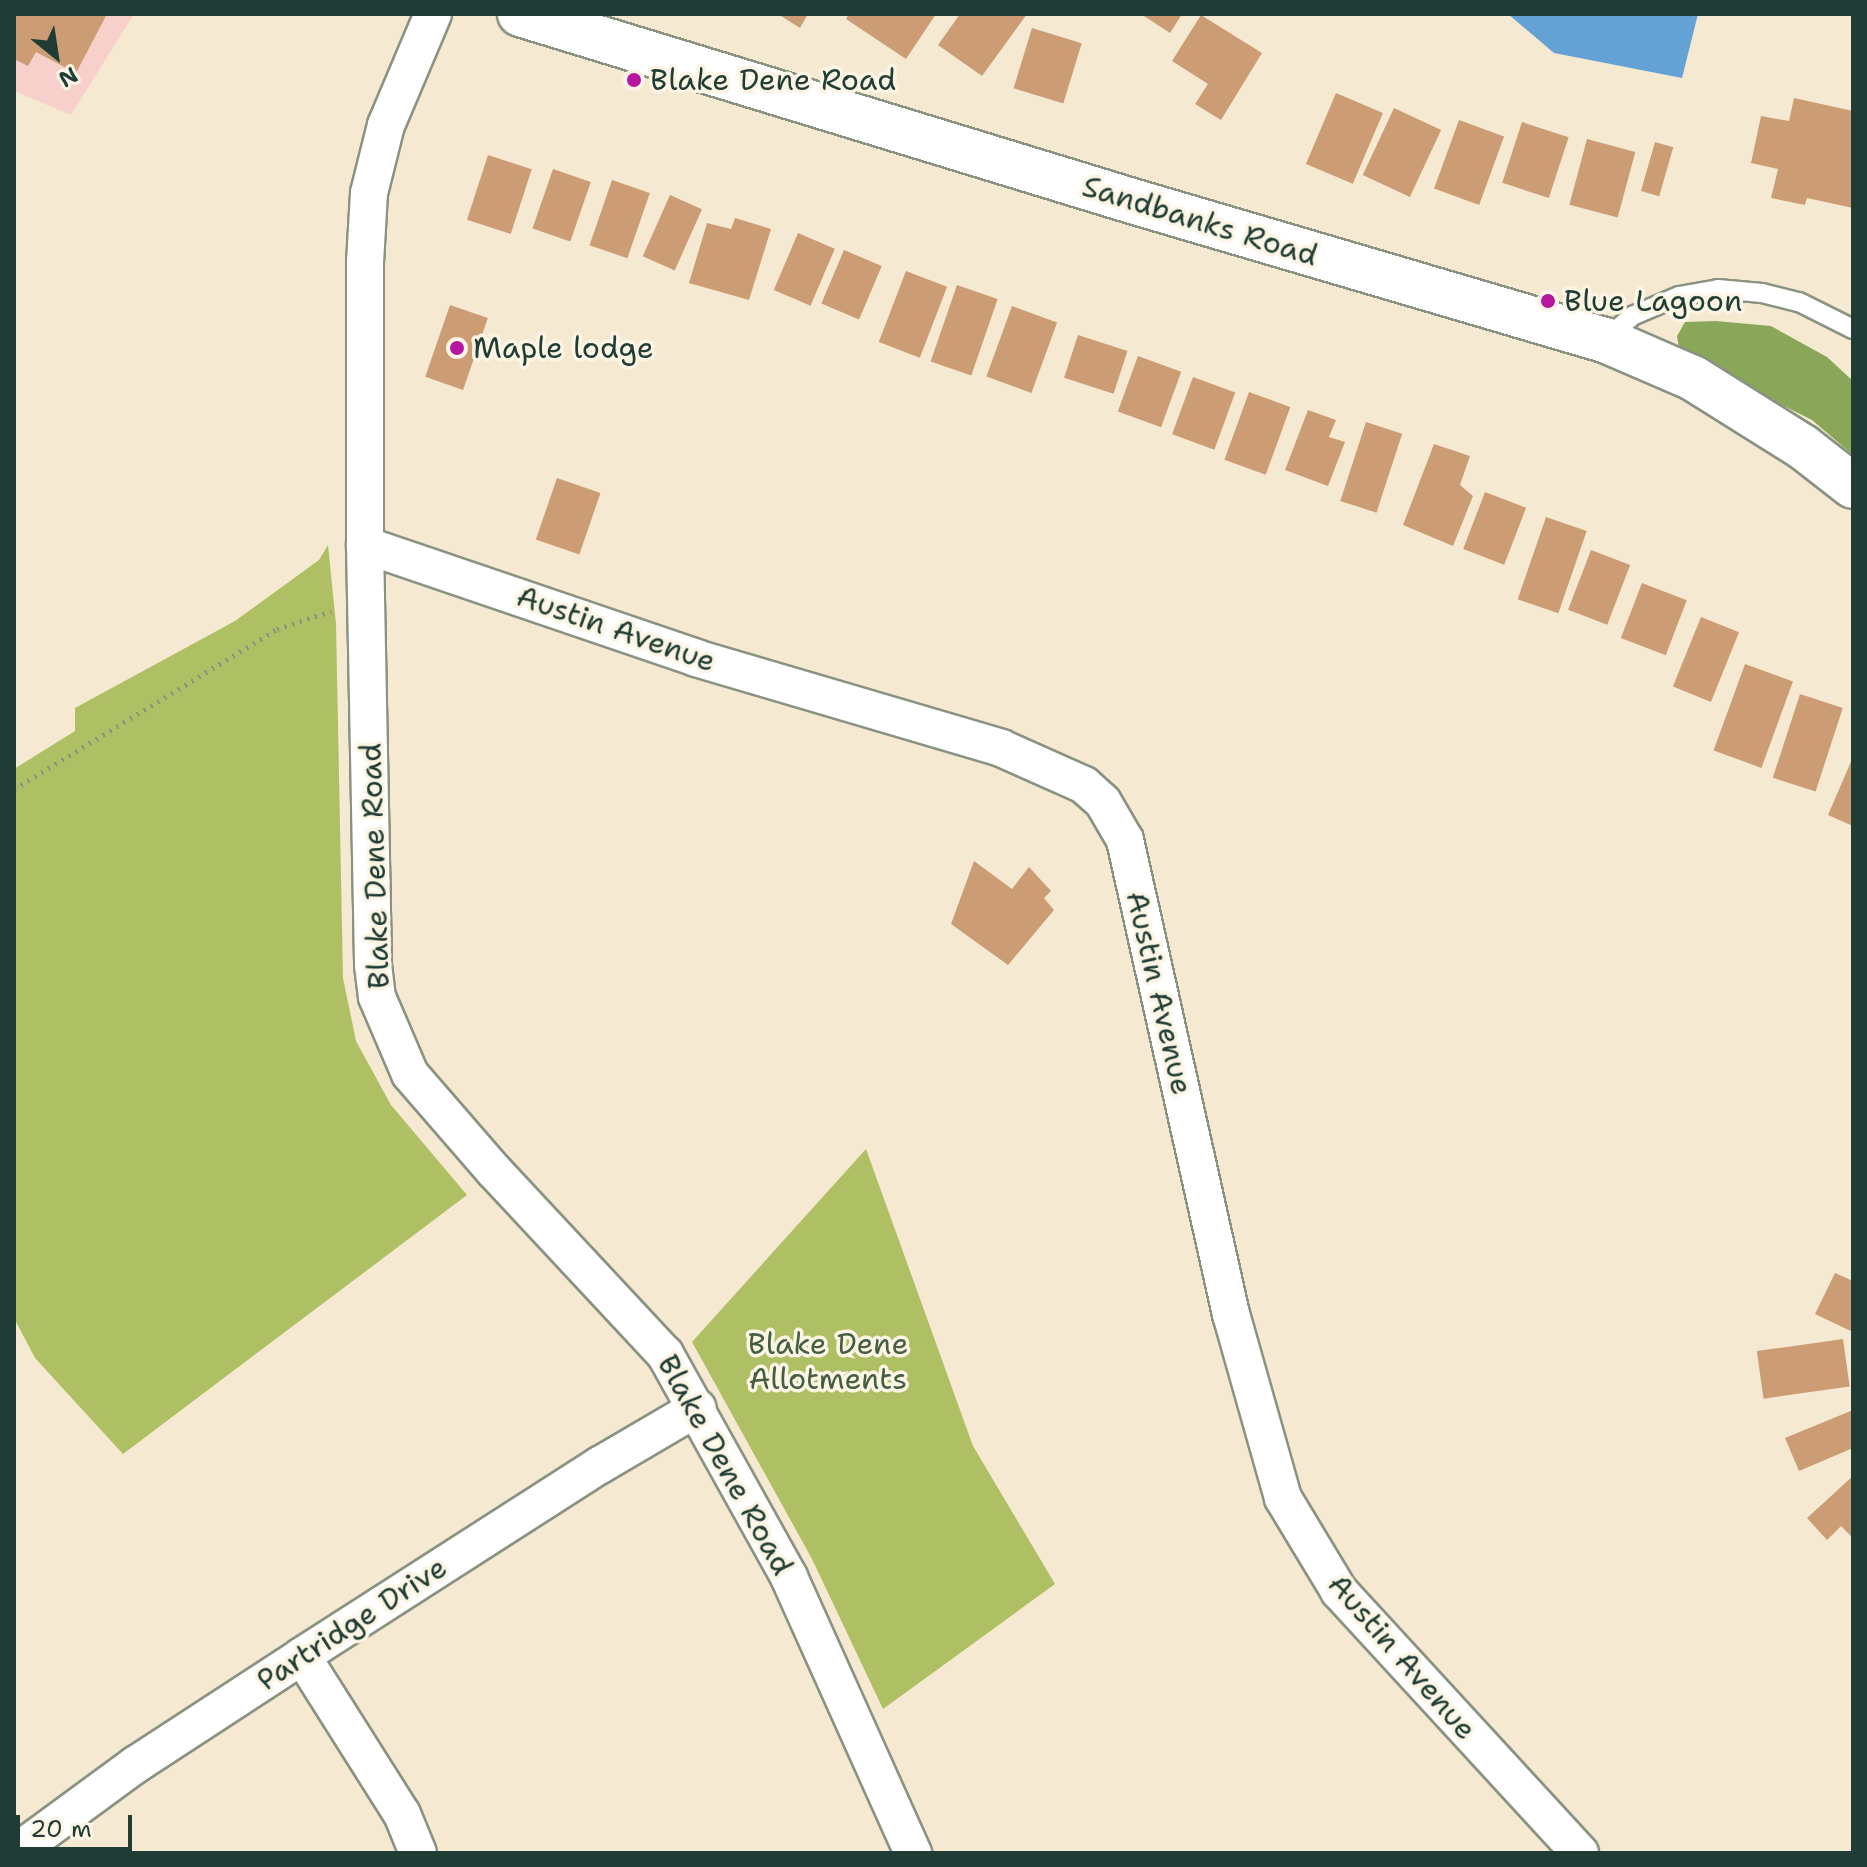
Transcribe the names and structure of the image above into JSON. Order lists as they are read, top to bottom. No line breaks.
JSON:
{"streets":{"main road":["Sandbanks Road"],"street":["Austin Avenue","Blake Dene Road","Partridge Drive"]},"crossings":[["Austin Avenue","Blake Dene Road"],["Blake Dene Road","Partridge Drive"]],"parks":["Blake Dene Allotments"],"places":["Blake Dene Road","Blue Lagoon","Maple lodge"],"scale_bar":"20 m","north":"bottom right"}
